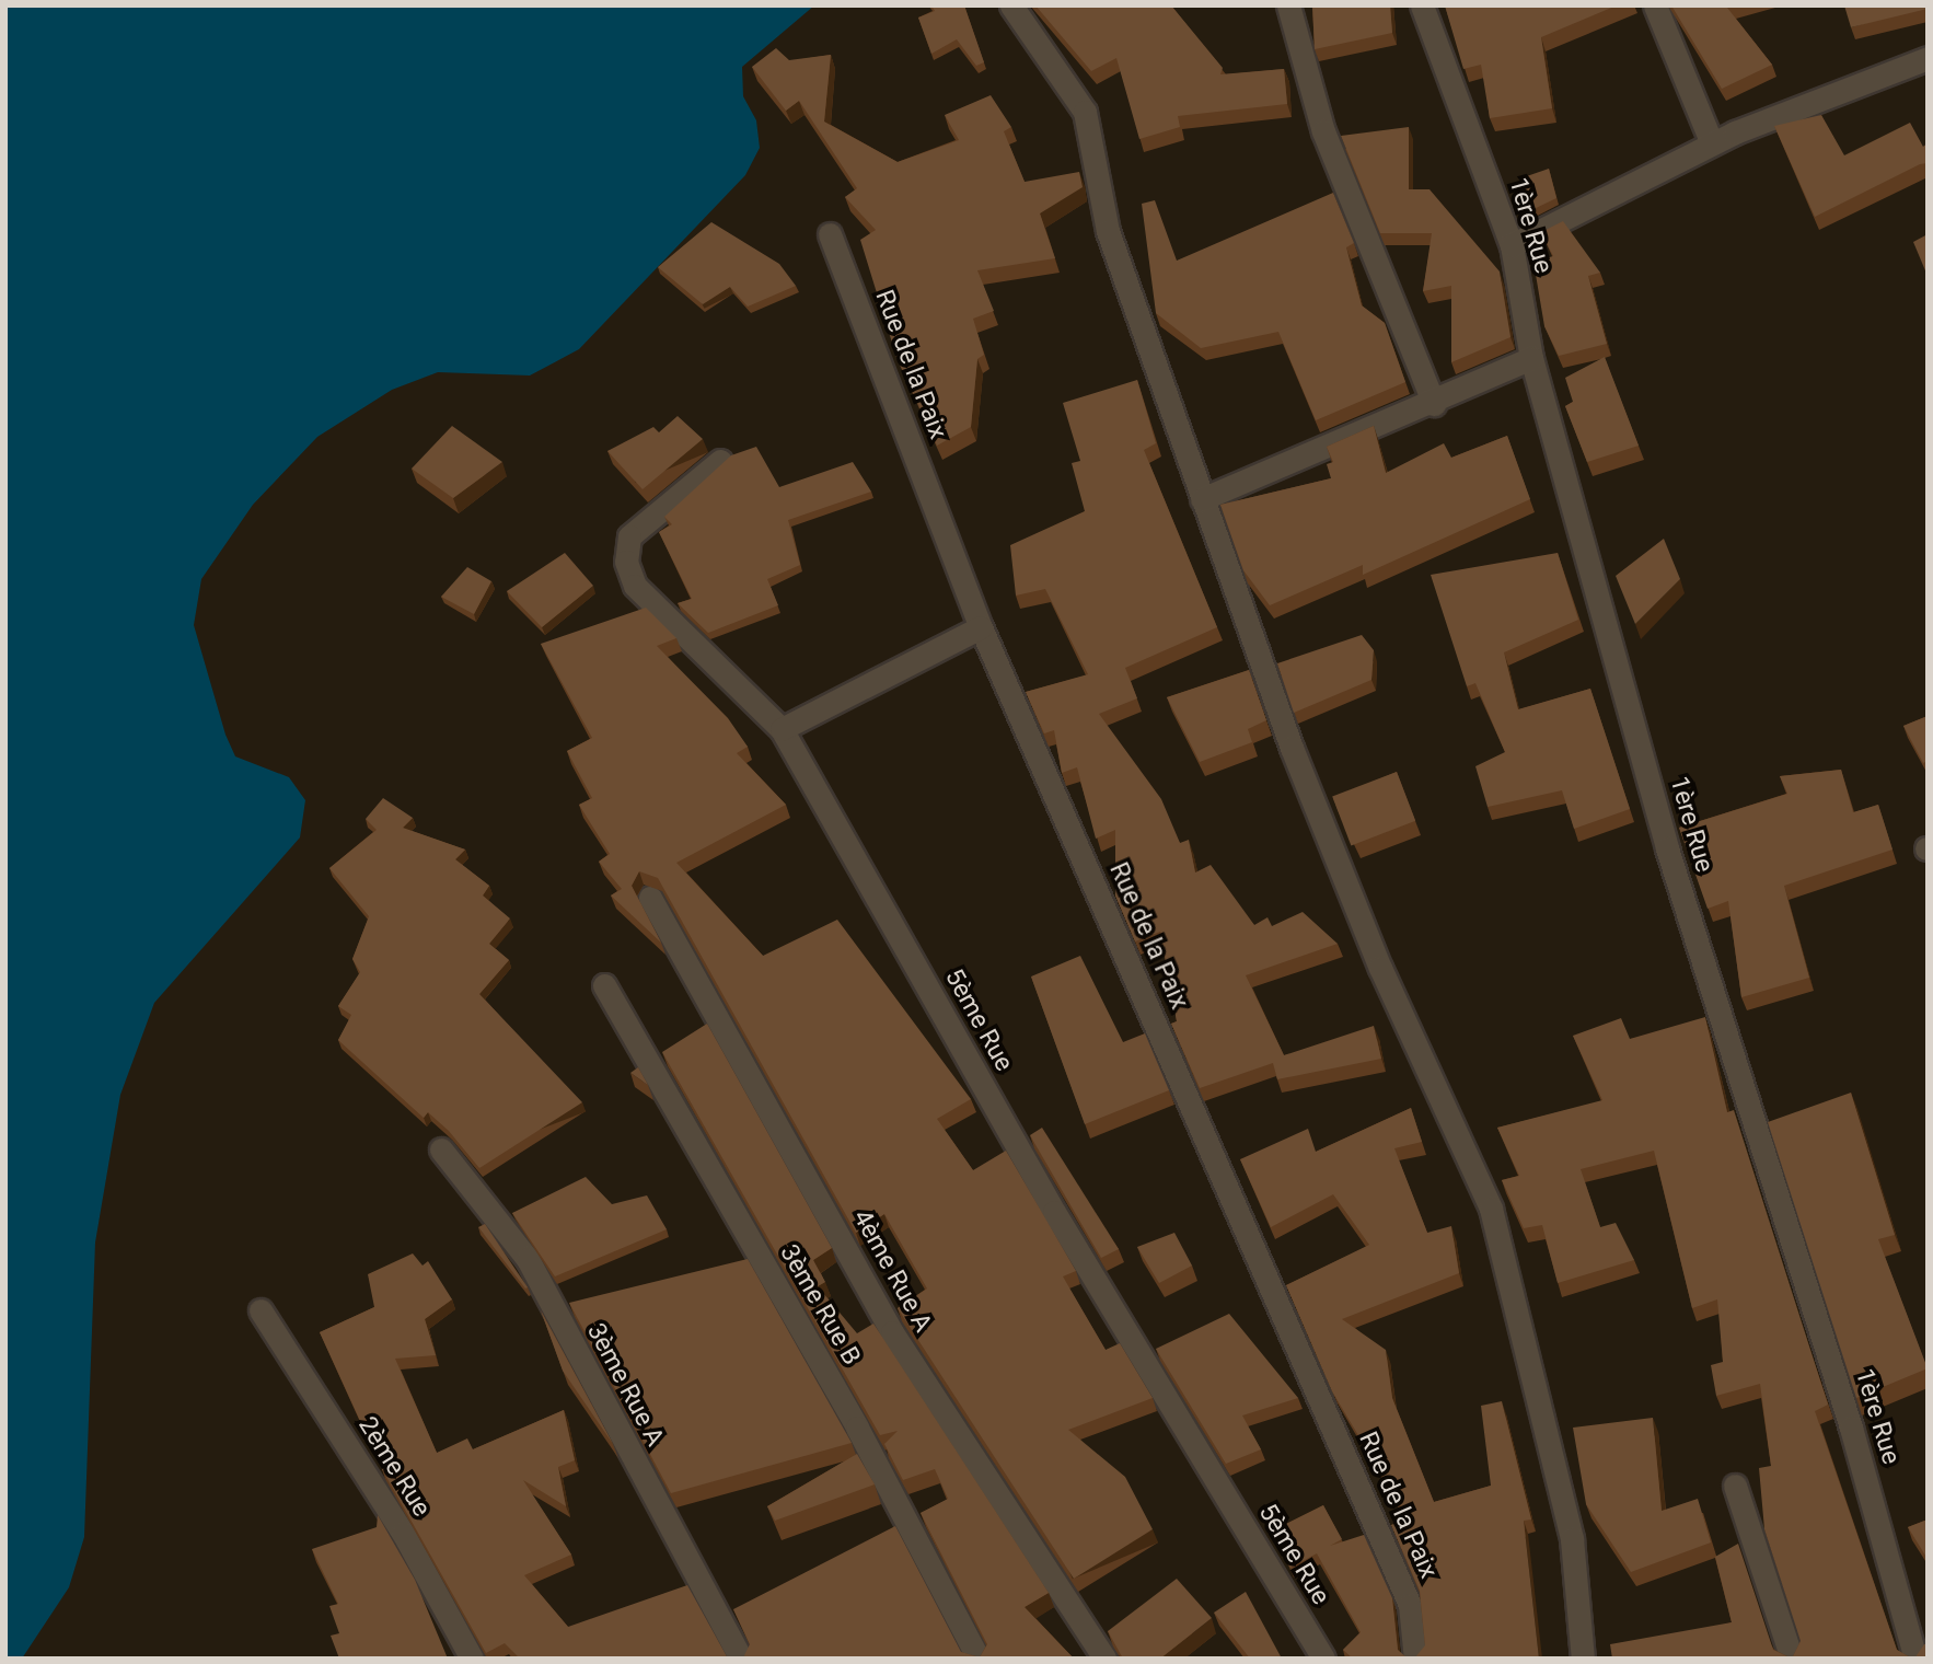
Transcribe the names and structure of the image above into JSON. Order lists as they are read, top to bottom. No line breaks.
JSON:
{"streets":{"street":["1ère Rue","Rue de la Paix","5ème Rue","4ème Rue A","3ème Rue B","3ème Rue A","2ème Rue"]}}
